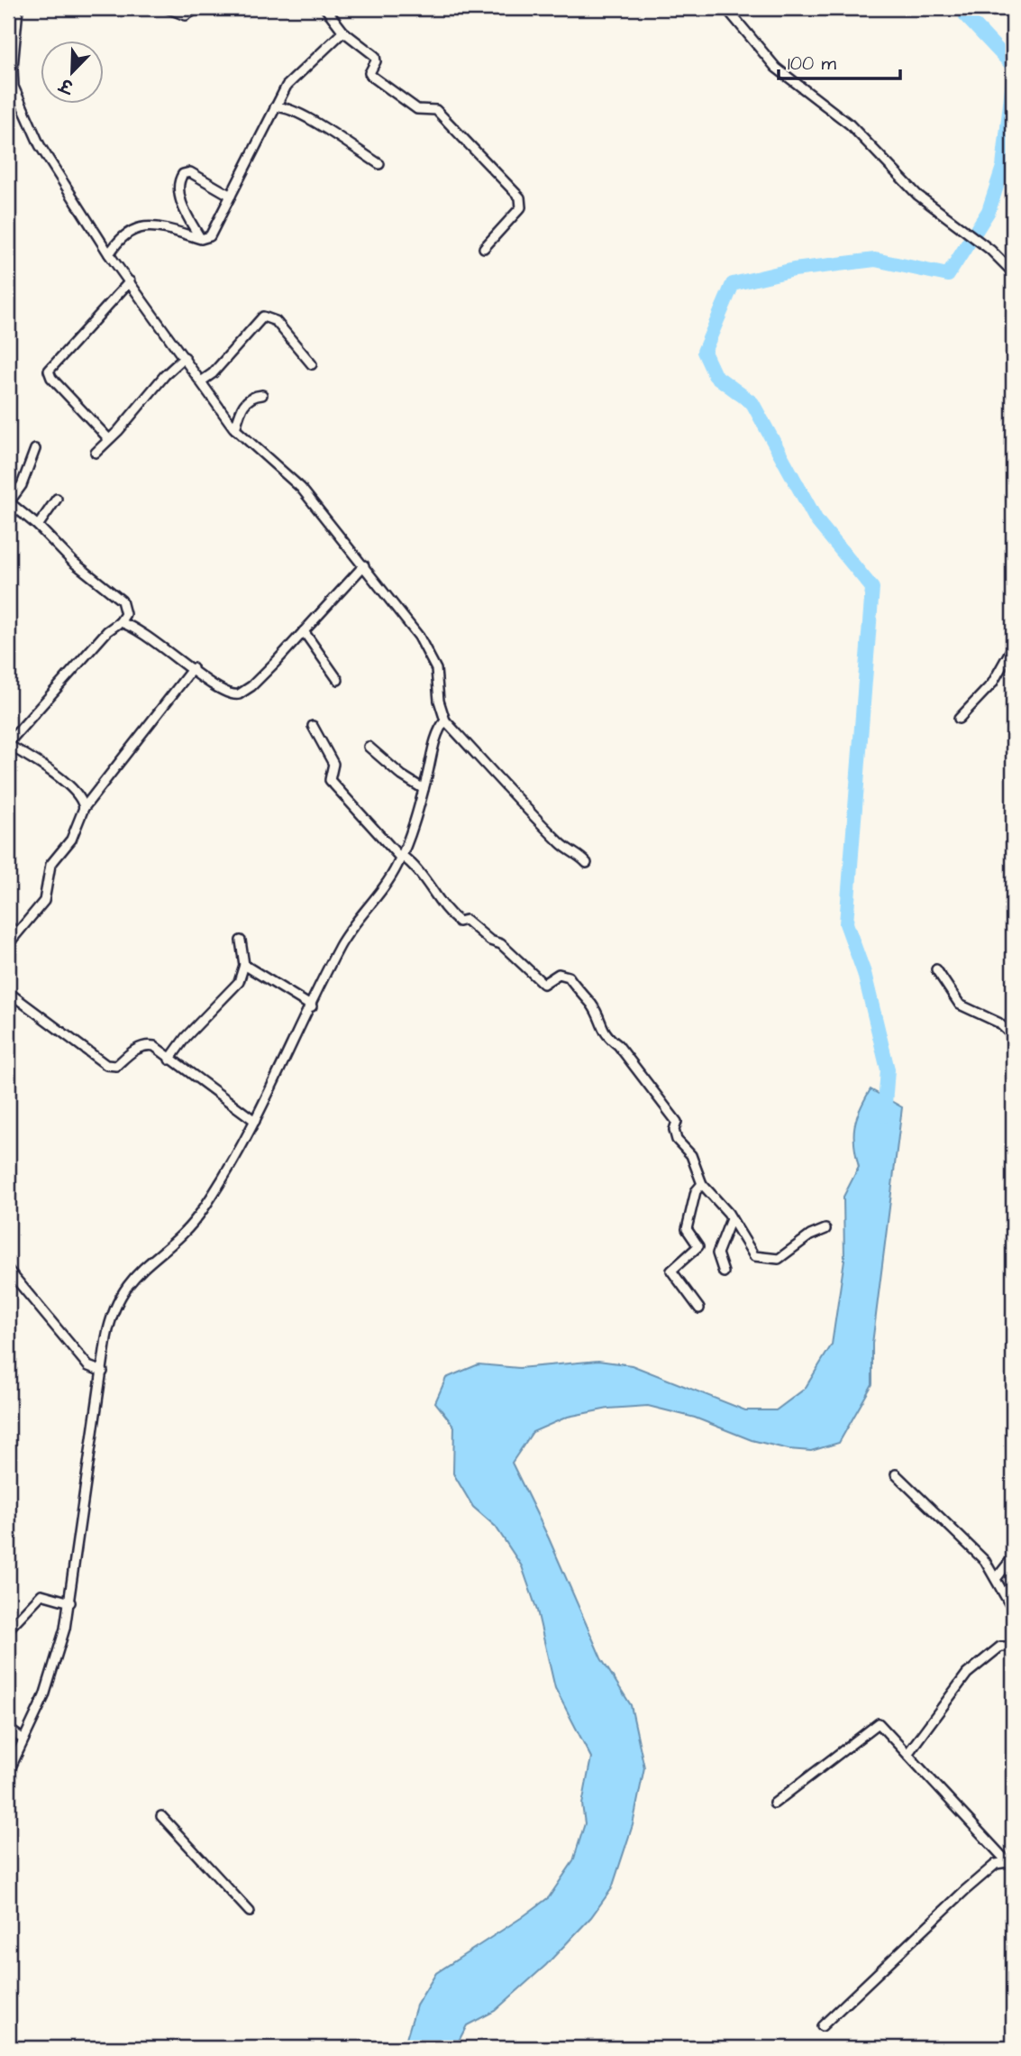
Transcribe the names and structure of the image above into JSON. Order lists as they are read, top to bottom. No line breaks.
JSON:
{"scale_bar":"100 m","north":"bottom left"}
